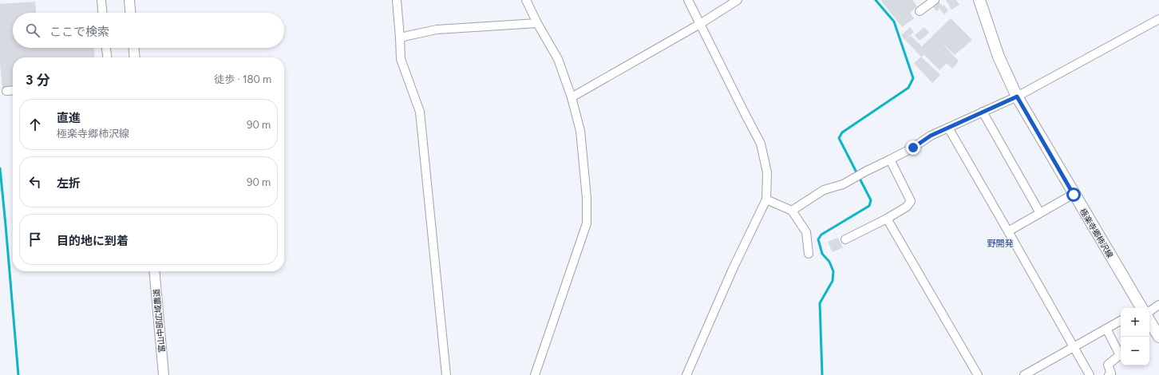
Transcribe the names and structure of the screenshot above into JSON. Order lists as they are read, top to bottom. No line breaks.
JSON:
{"streets":{"main road":["極楽寺郷柿沢線"],"street":["富山中部広域農道"]},"districts":["野開発"],"page":{"search":"ここで検索","heading":["3 分","徒歩 · 180 m"],"list":[["直進","極楽寺郷柿沢線","90 m"],["左折","90 m"],"目的地に到着"],"map_buttons":["+","−"]}}
